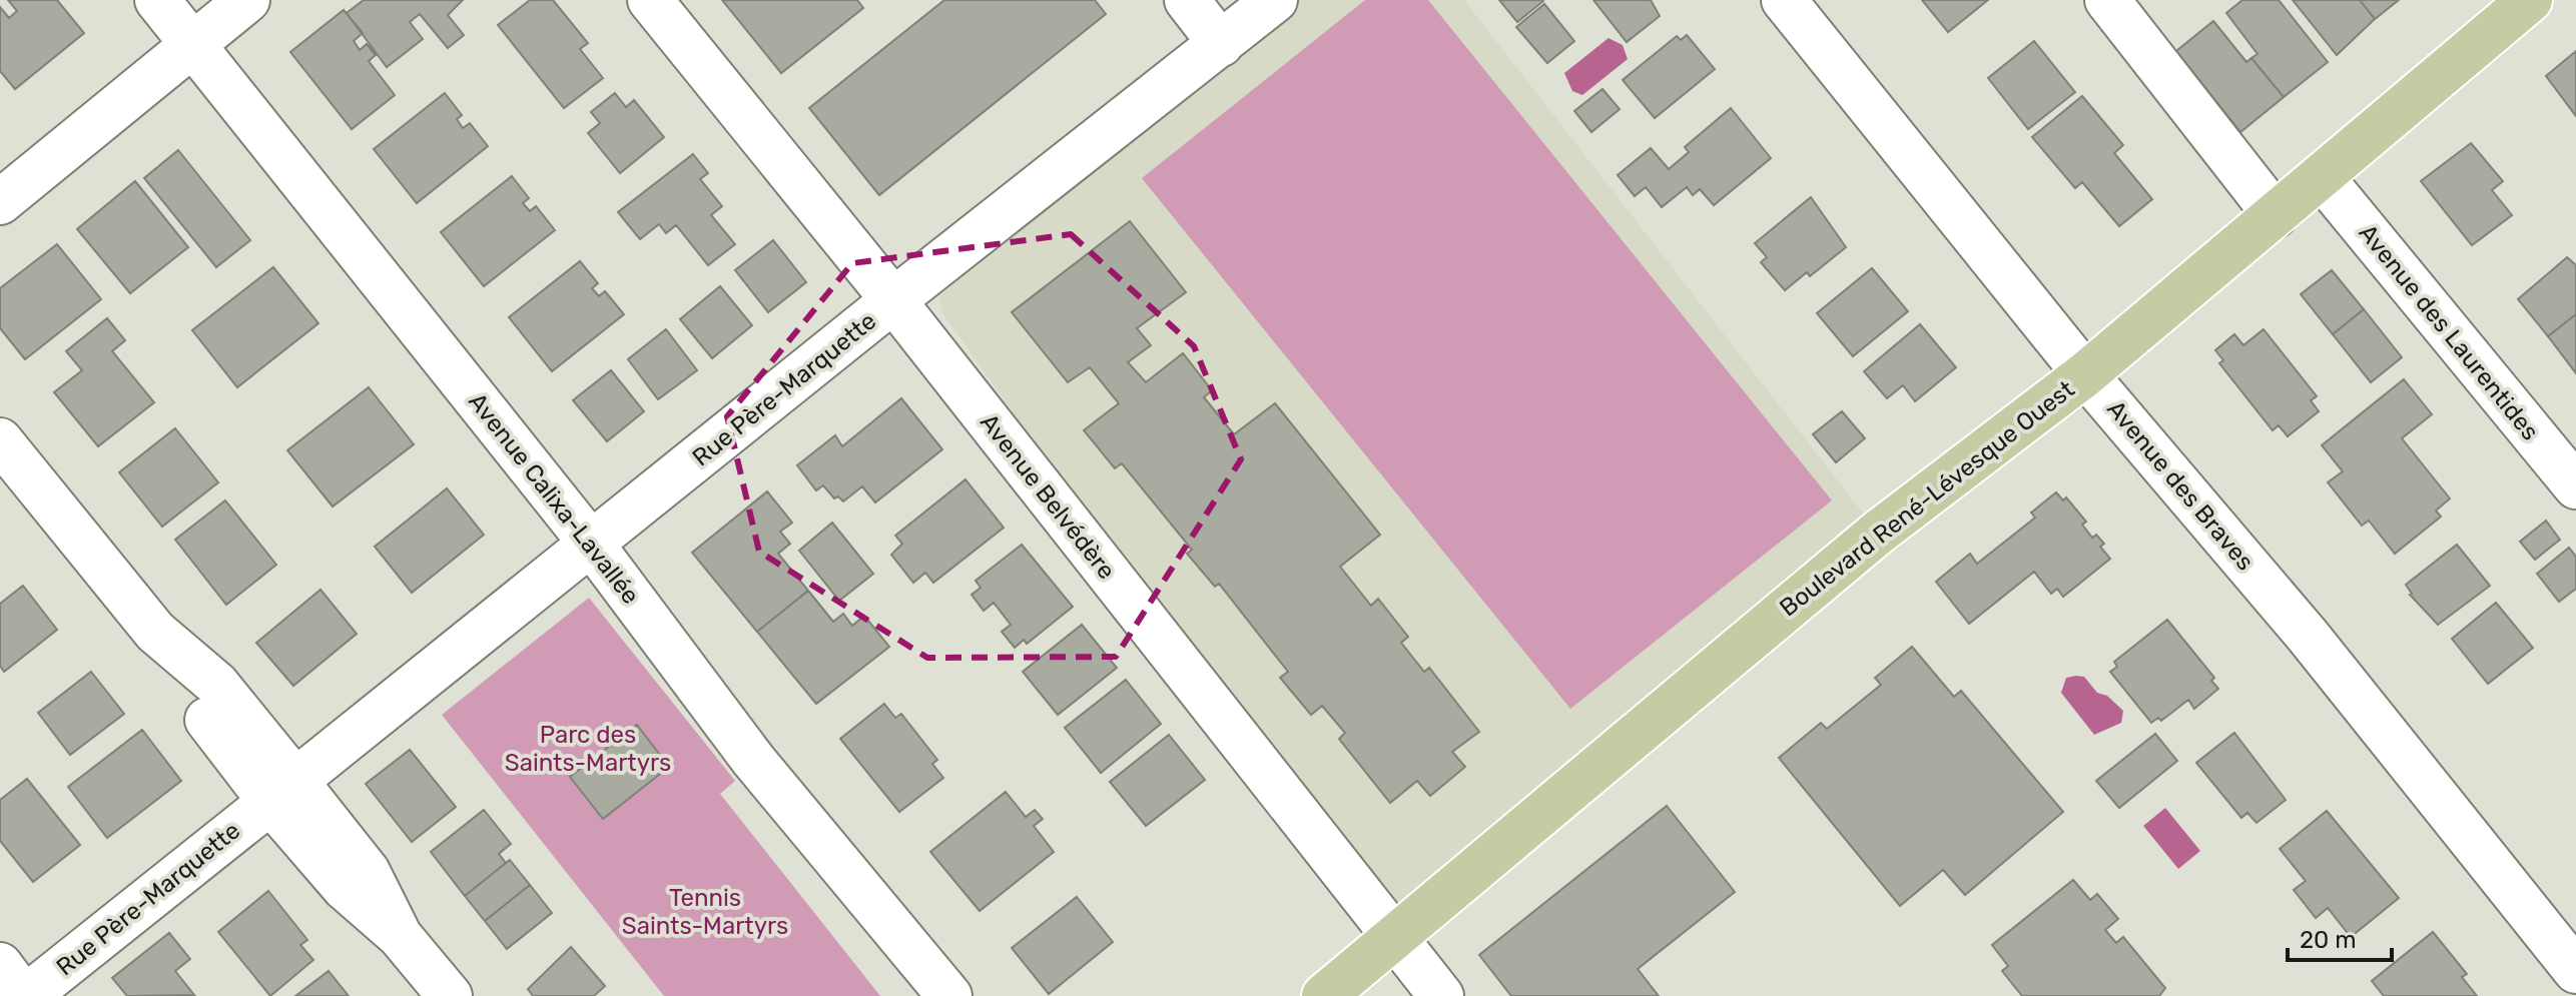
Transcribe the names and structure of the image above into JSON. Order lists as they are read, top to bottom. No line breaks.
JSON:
{"streets":{"main road":["Boulevard René-Lévesque Ouest"],"street":["Avenue des Laurentides","Rue Père-Marquette","Avenue des Braves","Avenue Belvédère","Avenue Calixa-Lavallée"]},"crossings":[["Avenue des Laurentides","Boulevard René-Lévesque Ouest"],["Rue Père-Marquette","Avenue Belvédère"],["Rue Père-Marquette","Avenue Calixa-Lavallée"],["Avenue des Braves","Boulevard René-Lévesque Ouest"],["Avenue Belvédère","Boulevard René-Lévesque Ouest"]],"parks":["Parc des Saints-Martyrs","Tennis Saints-Martyrs"],"scale_bar":"20 m"}
